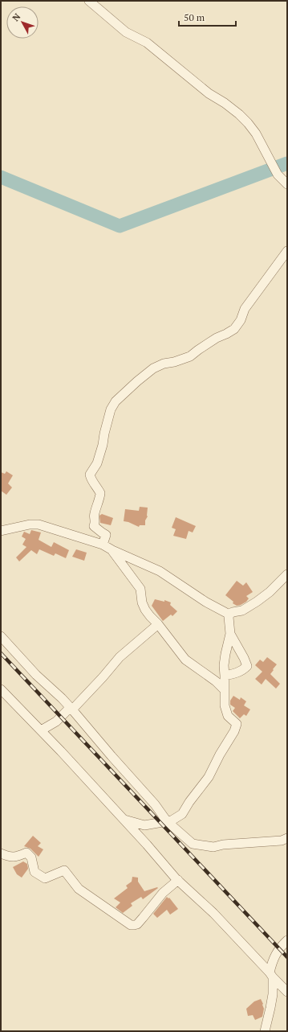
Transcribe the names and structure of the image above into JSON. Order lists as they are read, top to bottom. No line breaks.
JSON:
{"scale_bar":"50 m","north":"top left"}
